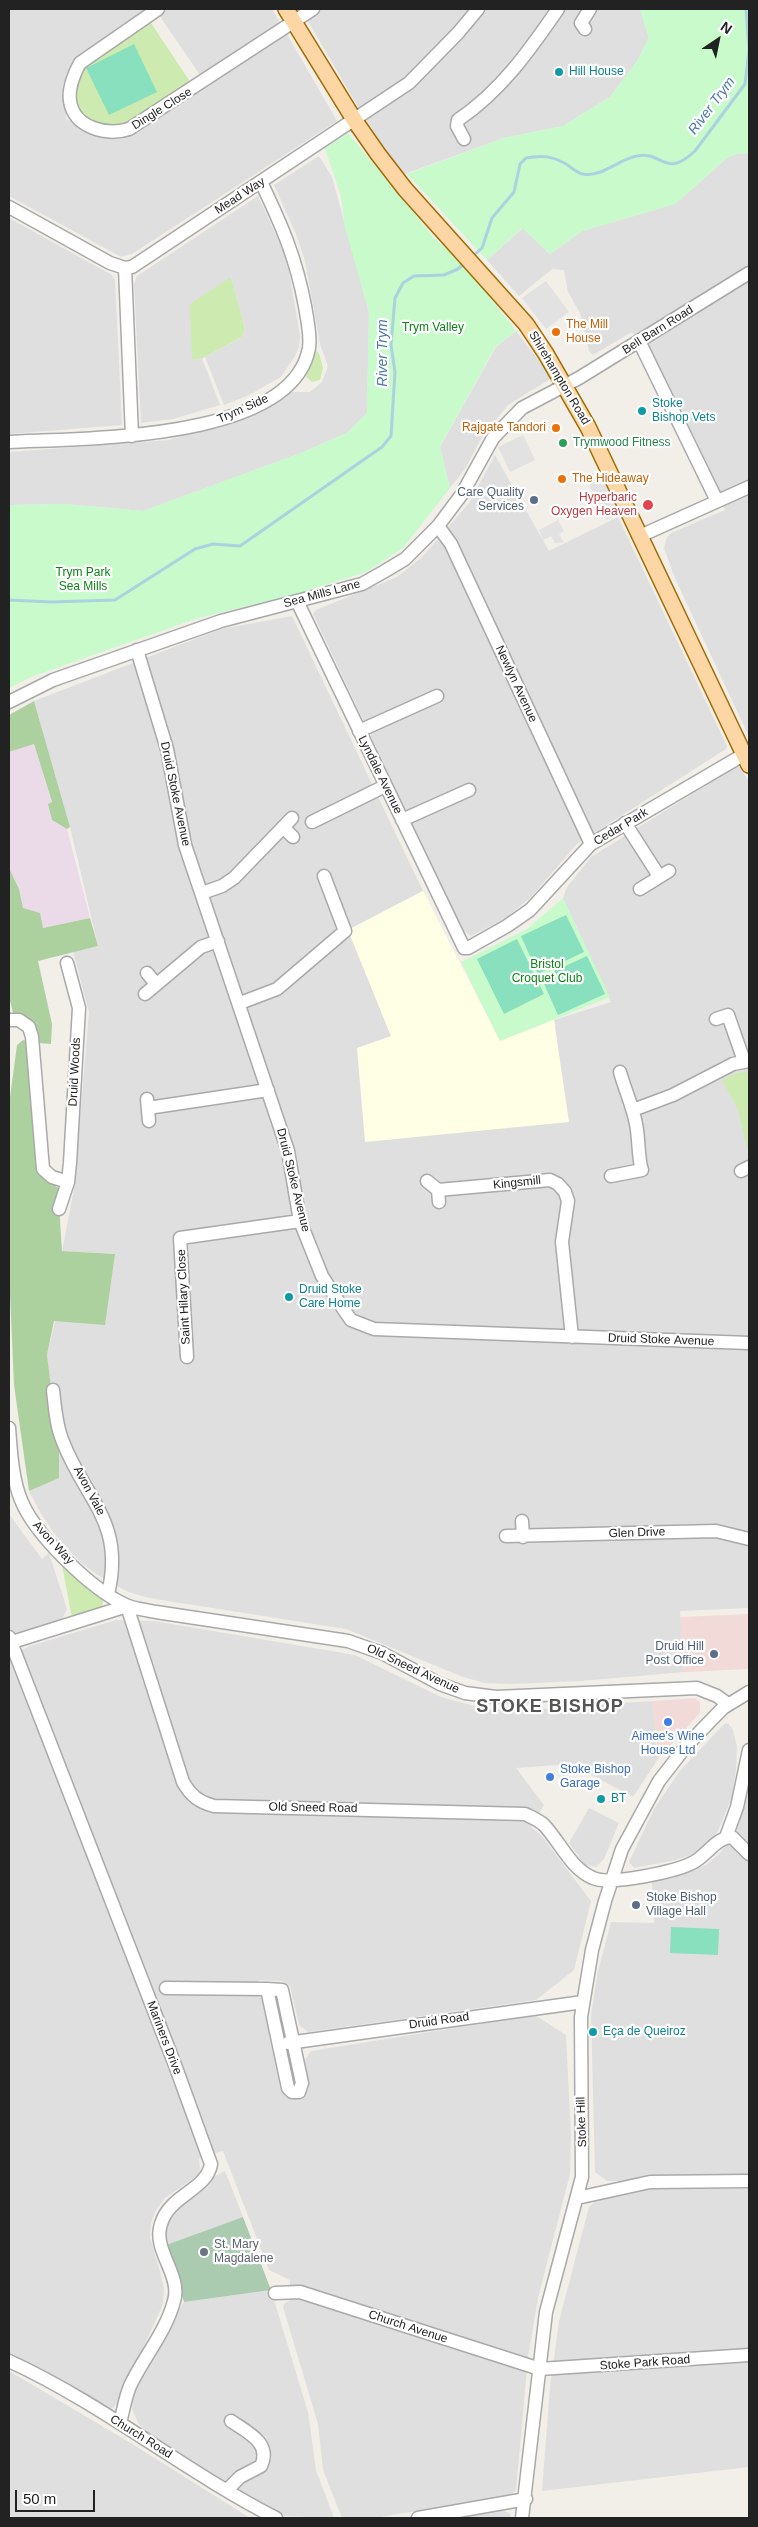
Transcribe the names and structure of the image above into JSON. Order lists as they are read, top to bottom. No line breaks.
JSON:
{"streets":{"main road":["Shirehampton Road"],"street":["Dingle Close","Mead Way","Bell Barn Road","Trym Side","Sea Mills Lane","Newlyn Avenue","Lyndale Avenue","Druid Stoke Avenue","Cedar Park","Druid Woods","Kingsmill","Saint Hilary Close","Avon Vale","Glen Drive","Avon Way","Old Sneed Avenue","Old Sneed Road","Druid Road","Mariners Drive","Stoke Hill","Church Avenue","Stoke Park Road","Church Road"]},"crossings":[["Dingle Close","Shirehampton Road"],["Mead Way","Shirehampton Road"],["Mead Way","Trym Side"],["Bell Barn Road","Shirehampton Road"],["Bell Barn Road","Sea Mills Lane"],["Shirehampton Road","Sea Mills Lane"],["Shirehampton Road","Cedar Park"],["Sea Mills Lane","Newlyn Avenue"],["Sea Mills Lane","Lyndale Avenue"],["Sea Mills Lane","Druid Stoke Avenue"],["Newlyn Avenue","Cedar Park"],["Lyndale Avenue","Cedar Park"],["Druid Stoke Avenue","Kingsmill"],["Druid Stoke Avenue","Saint Hilary Close"],["Avon Vale","Avon Way"],["Avon Way","Old Sneed Avenue"],["Avon Way","Old Sneed Road"],["Old Sneed Avenue","Old Sneed Road"],["Old Sneed Avenue","Stoke Hill"],["Old Sneed Road","Stoke Hill"],["Druid Road","Stoke Hill"],["Mariners Drive","Church Road"],["Stoke Hill","Church Avenue"],["Stoke Hill","Stoke Park Road"],["Church Avenue","Stoke Park Road"]],"districts":["STOKE BISHOP"],"water":["River Trym"],"parks":["Trym Valley","Trym Park Sea Mills","Bristol Croquet Club"],"places":["Hill House","The Mill House","Stoke Bishop Vets","Rajgate Tandori","Trymwood Fitness","The Hideaway","Care Quality Services","Hyperbaric Oxygen Heaven","Druid Stoke Care Home","Druid Hill Post Office","Aimee's Wine House Ltd","Stoke Bishop Garage","BT","Stoke Bishop Village Hall","Eça de Queiroz","St. Mary Magdalene"],"scale_bar":"50 m","north":"top right"}
